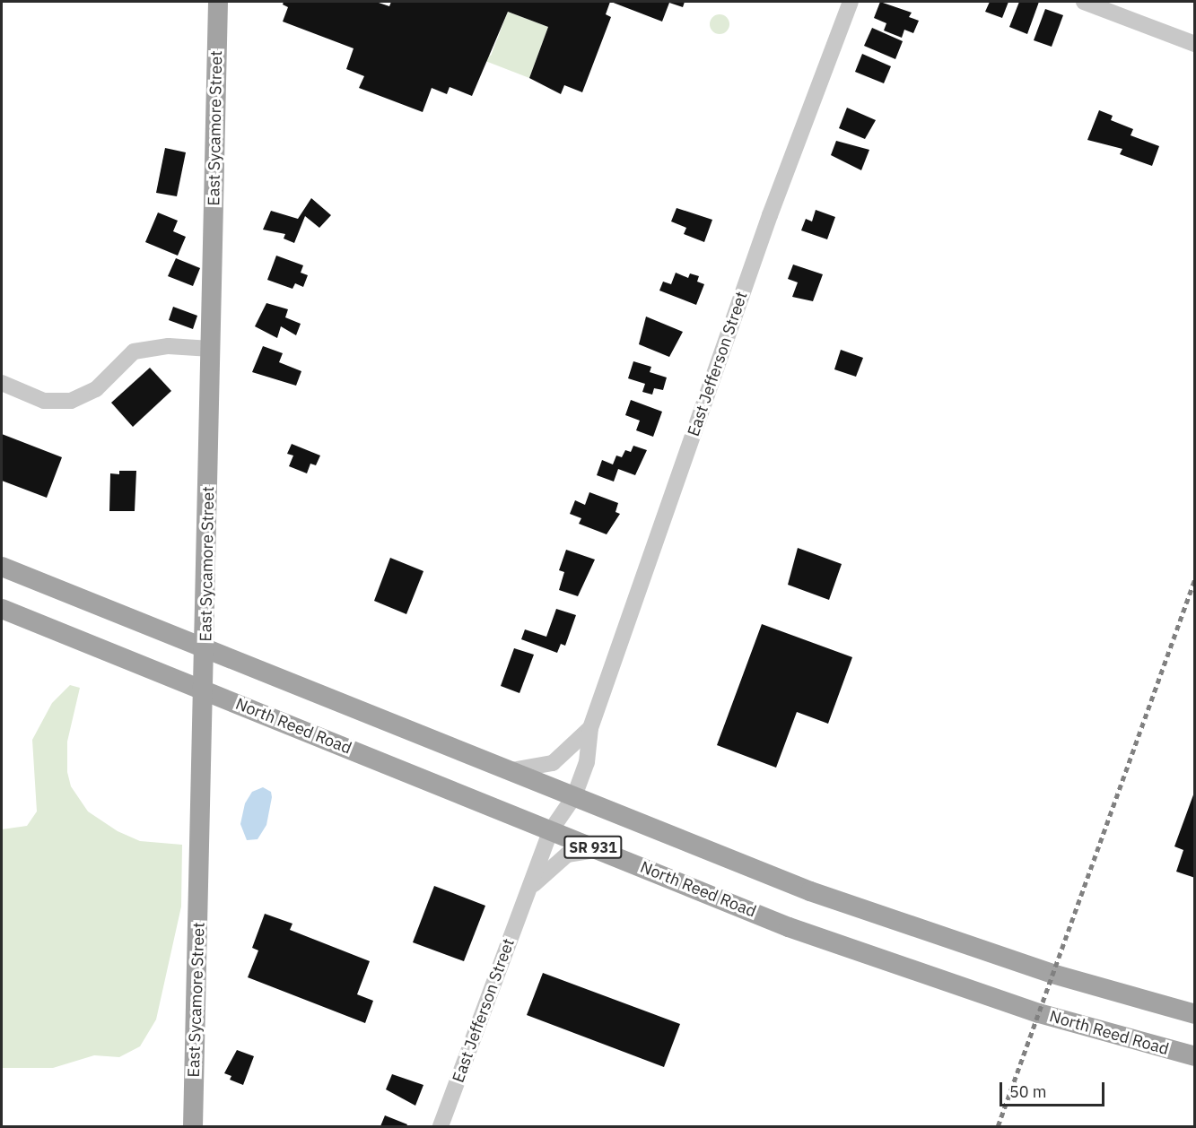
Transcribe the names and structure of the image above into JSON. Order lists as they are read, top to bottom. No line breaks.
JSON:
{"streets":{"main road":["East Sycamore Street","North Reed Road","SR 931"],"street":["East Jefferson Street"]},"crossings":[["East Sycamore Street","North Reed Road"],["East Sycamore Street","SR 931"],["East Jefferson Street","North Reed Road"],["East Jefferson Street","SR 931"]],"scale_bar":"50 m"}
